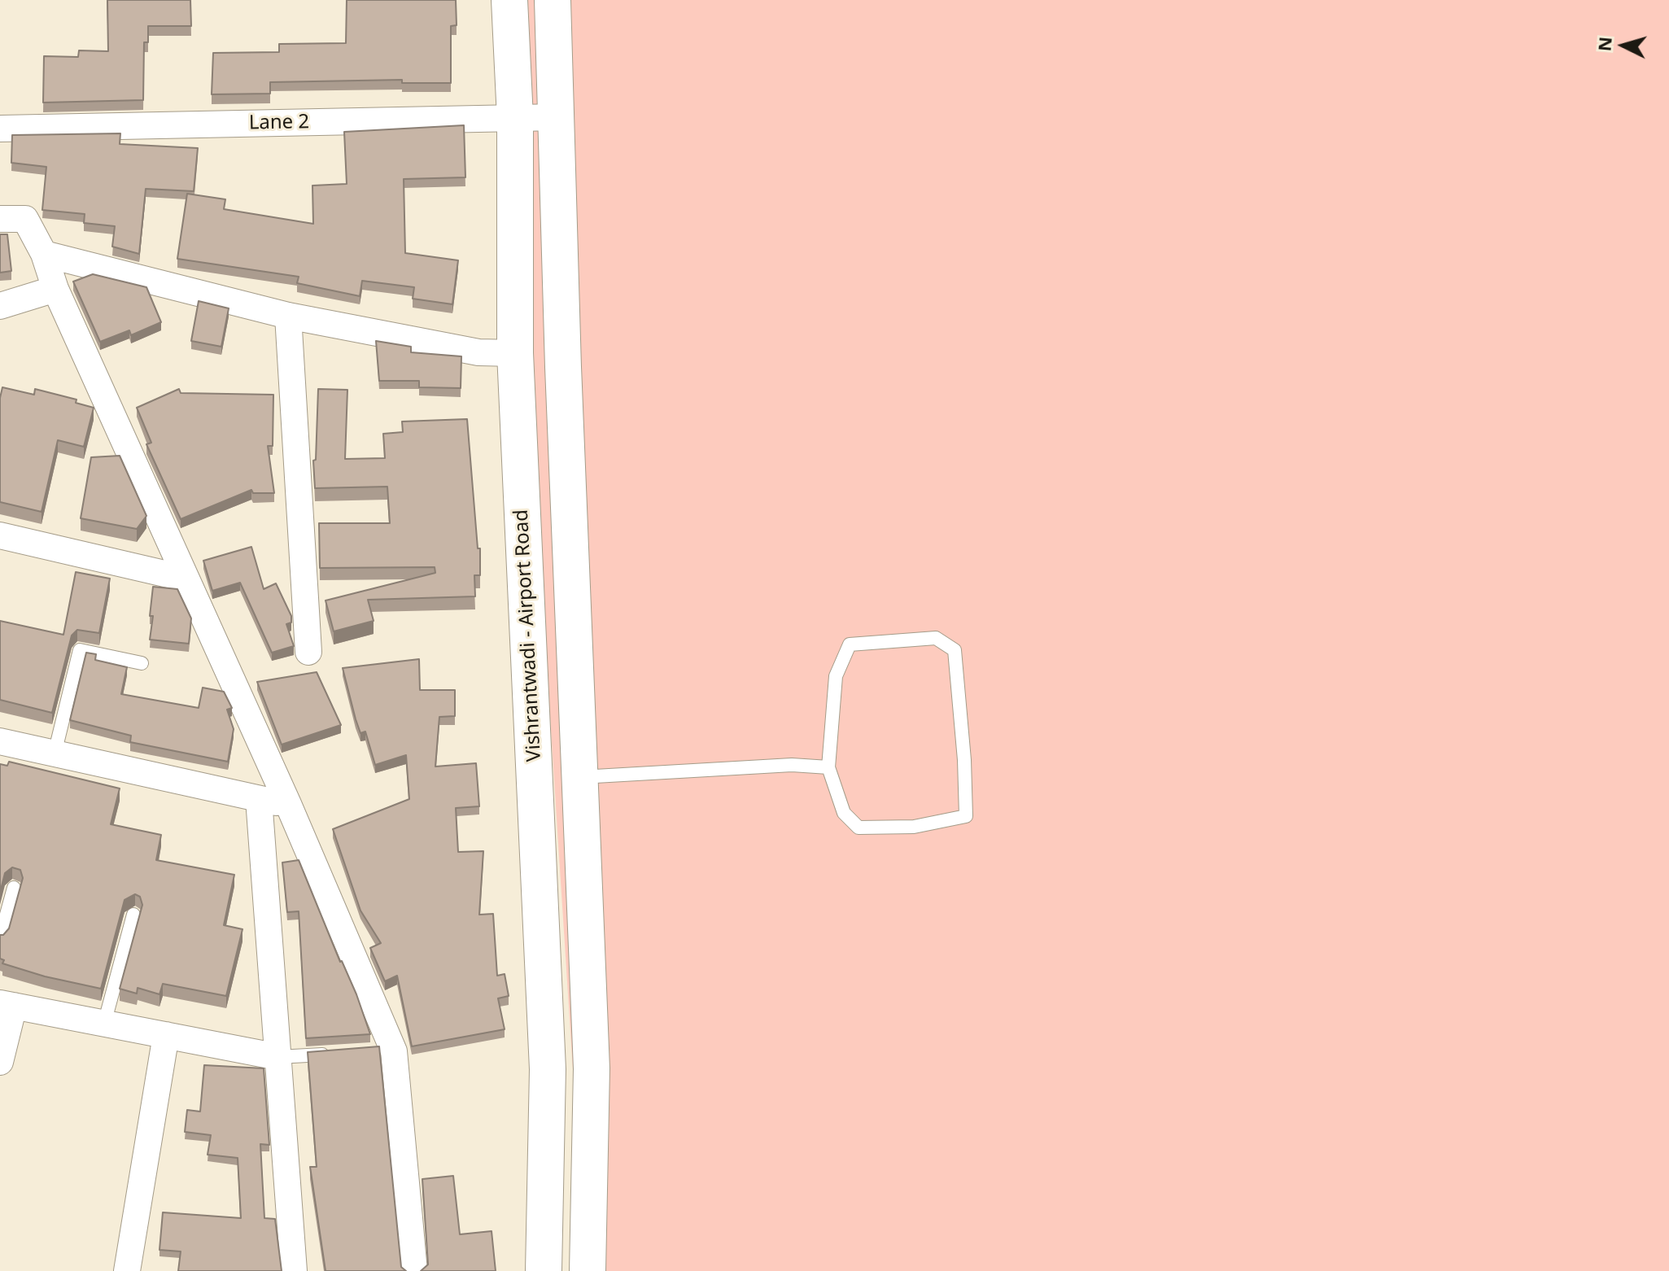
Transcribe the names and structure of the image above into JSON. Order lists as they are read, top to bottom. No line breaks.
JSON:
{"streets":{"main road":["Vishrantwadi - Airport Road"],"street":["Lane 2"]},"crossings":[["Lane 2","Vishrantwadi - Airport Road"]],"north":"left"}
